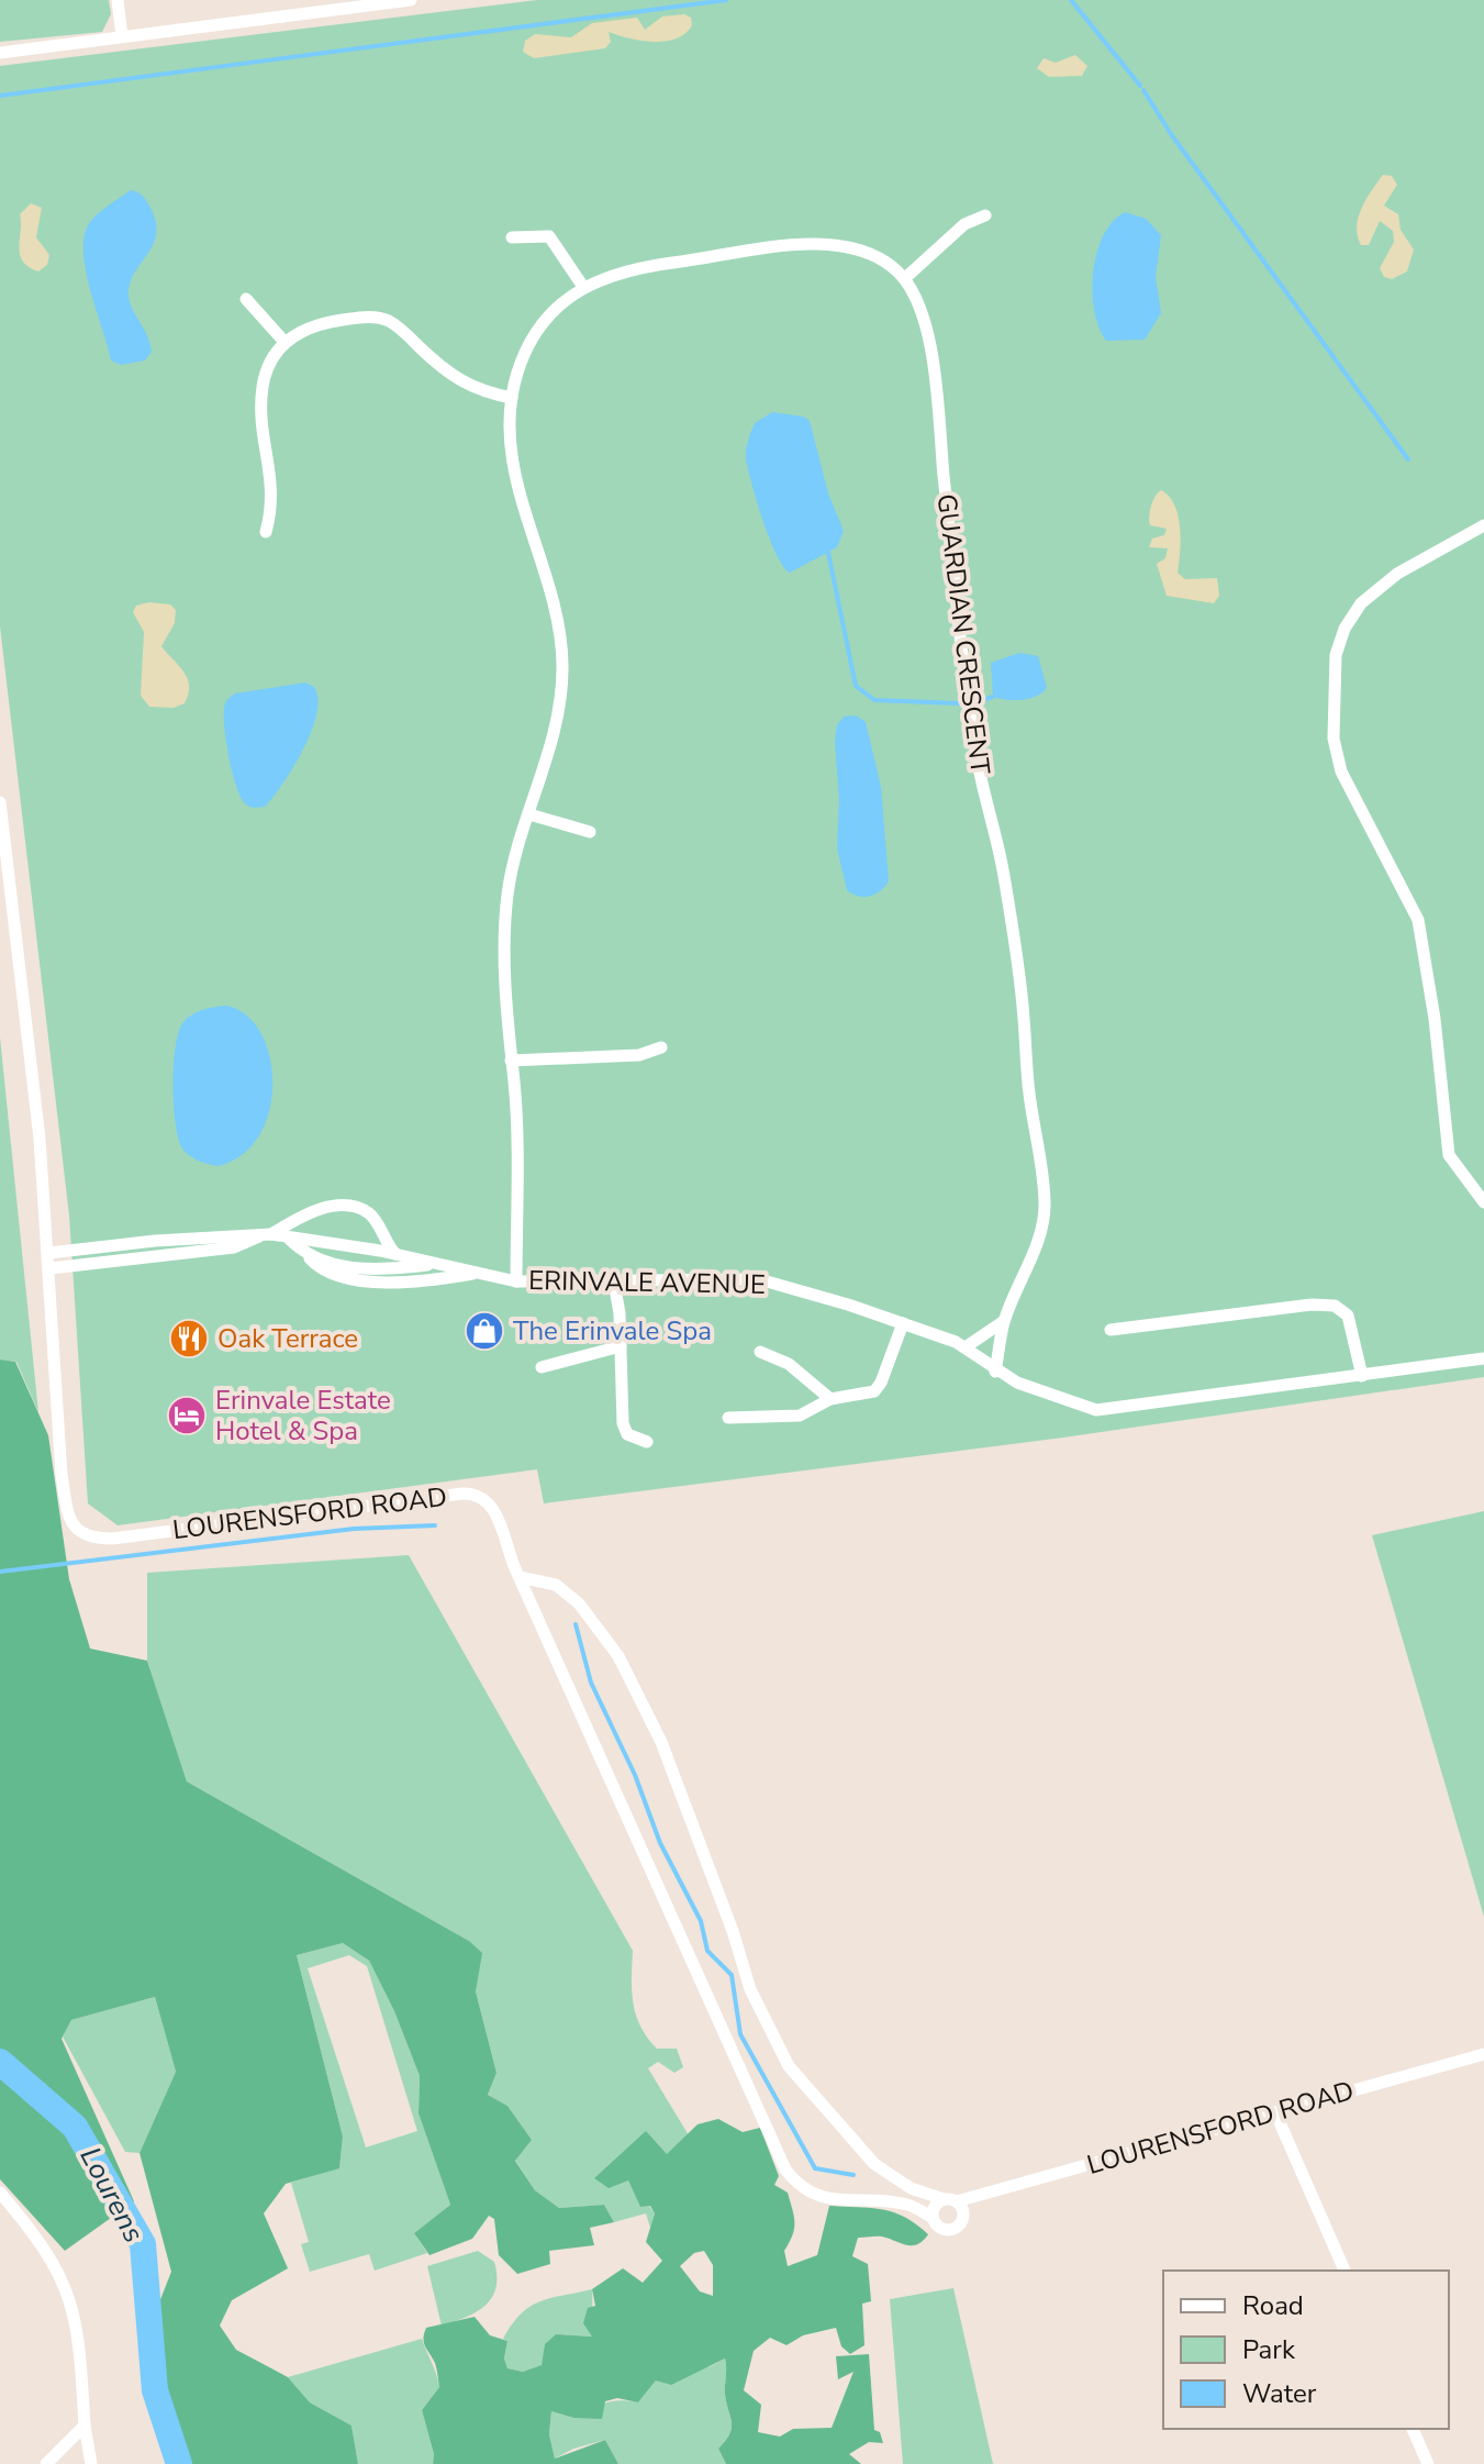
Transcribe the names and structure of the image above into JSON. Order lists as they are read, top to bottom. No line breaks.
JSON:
{"streets":{"street":["GUARDIAN CRESCENT","ERINVALE AVENUE","LOURENSFORD ROAD"]},"crossings":[["GUARDIAN CRESCENT","ERINVALE AVENUE"],["ERINVALE AVENUE","LOURENSFORD ROAD"]],"water":["Lourens"],"places":{"shop":["The Erinvale Spa"],"restaurant":["Oak Terrace"],"hotel":["Erinvale Estate Hotel & Spa"]},"legend":["Road","Park","Water"]}
